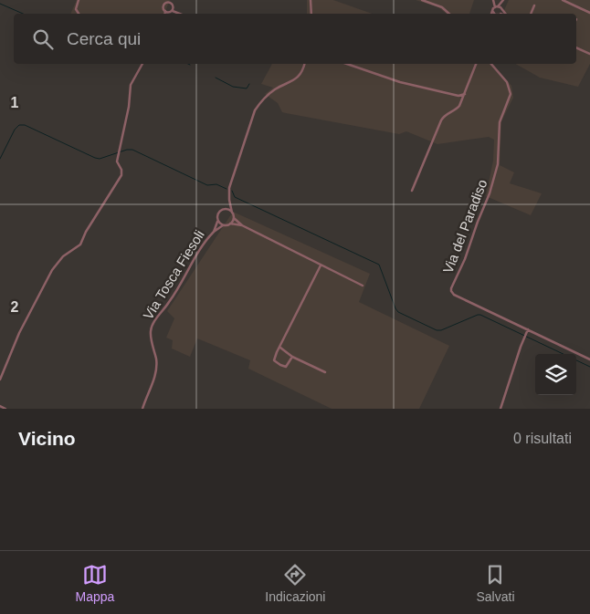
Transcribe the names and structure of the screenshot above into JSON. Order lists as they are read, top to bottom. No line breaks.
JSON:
{"streets":{"street":["Via del Paradiso","Via Tosca Fiesoli"]},"page":{"search":"Cerca qui","heading":["Vicino","0 risultati"],"nav":["Mappa","Indicazioni","Salvati"]},"grid":{"rows":["1","2"]}}
